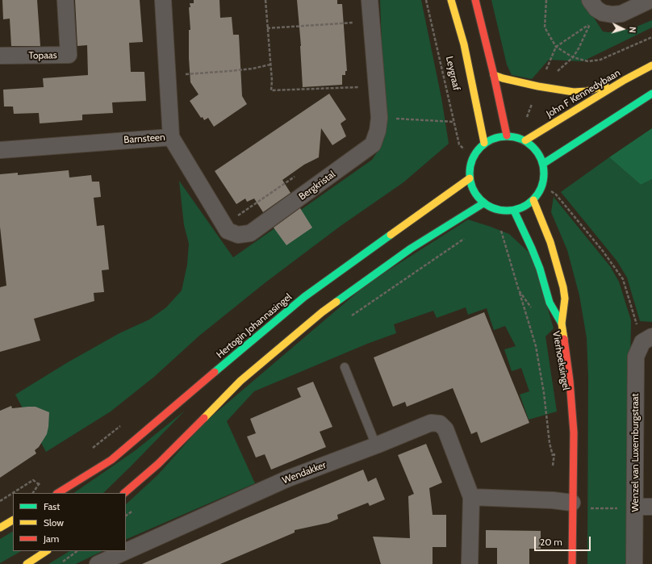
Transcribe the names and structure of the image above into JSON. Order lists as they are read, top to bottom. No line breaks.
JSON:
{"streets":{"main road":["Leygraaf","John F Kennedybaan","Hertogin Johannasingel","Vierhoeksingel"],"street":["Topaas","Barnsteen","Bergkristal","Wenzel van Luxemburgstraat","Wendakker"]},"crossings":[["Leygraaf","John F Kennedybaan"],["Leygraaf","Hertogin Johannasingel"],["Leygraaf","Vierhoeksingel"],["John F Kennedybaan","Hertogin Johannasingel"],["John F Kennedybaan","Vierhoeksingel"],["Barnsteen","Bergkristal"],["Hertogin Johannasingel","Vierhoeksingel"]],"legend":["Fast","Slow","Jam"],"scale_bar":"20 m","north":"right"}
